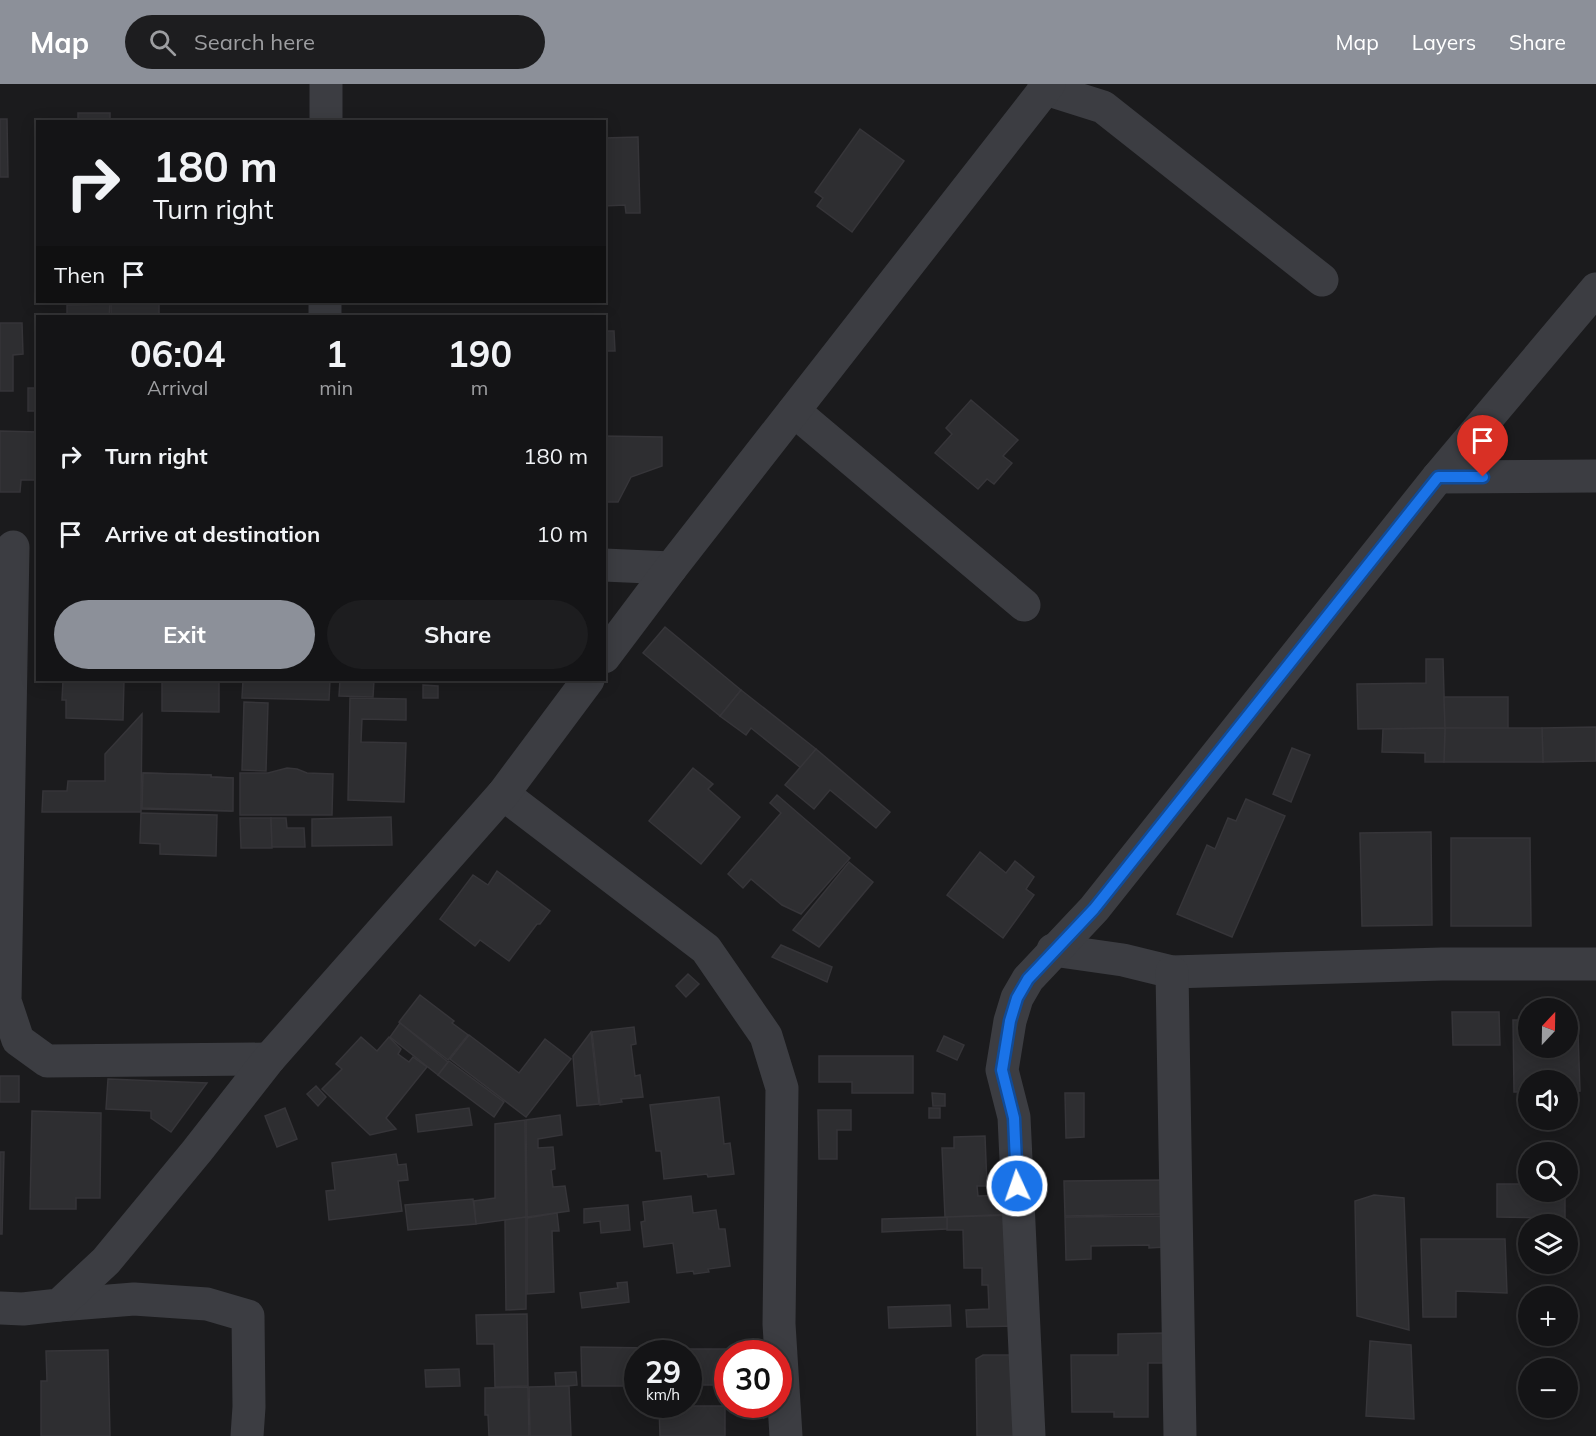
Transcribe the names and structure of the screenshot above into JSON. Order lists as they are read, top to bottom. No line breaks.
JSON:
{"north":"top","page":{"header":"Map","search":"Search here","nav":["Map","Layers","Share"],"turn":["180 m","Turn right"],"then":"Then","eta":["06:04","Arrival","1","min","190","m"],"list":[{"name":"Turn right","value":"180 m"},{"name":"Arrive at destination","value":"10 m"}],"buttons":["Exit","Share"],"map_buttons":["+","−"],"speed":"29 km/h","limit":"30"}}
